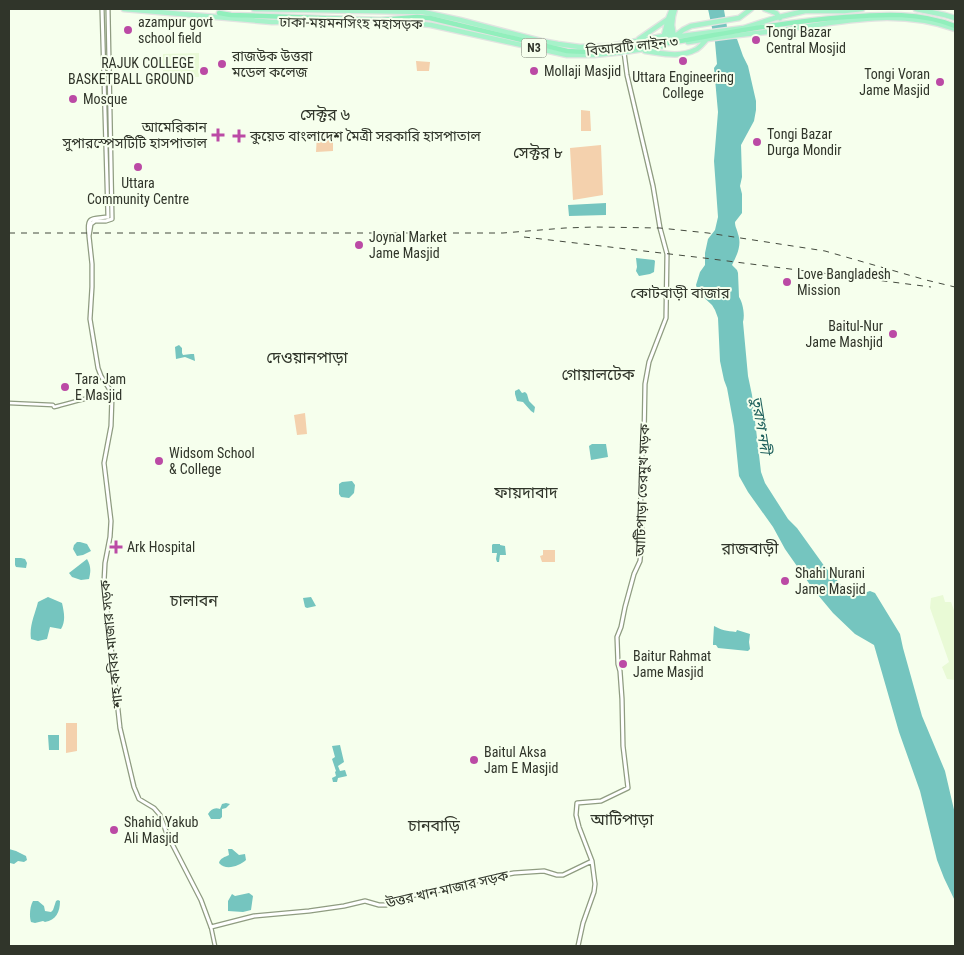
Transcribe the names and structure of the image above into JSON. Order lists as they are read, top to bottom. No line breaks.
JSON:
{"streets":{"highway":["ঢাকা-ময়মনসিংহ মহাসড়ক","বিআরটি লাইন ৩","N3"],"main road":["আটিপাড়া তেরমুখ সড়ক","শাহ কবির মাজার সড়ক","উত্তর খান মাজার সড়ক"]},"crossings":[["ঢাকা-ময়মনসিংহ মহাসড়ক","বিআরটি লাইন ৩"],["ঢাকা-ময়মনসিংহ মহাসড়ক","N3"],["ঢাকা-ময়মনসিংহ মহাসড়ক","আটিপাড়া তেরমুখ সড়ক"],["বিআরটি লাইন ৩","N3"],["আটিপাড়া তেরমুখ সড়ক","উত্তর খান মাজার সড়ক"],["শাহ কবির মাজার সড়ক","উত্তর খান মাজার সড়ক"]],"districts":["সেক্টর ৬","সেক্টর ৮","কোটবাড়ী বাজার","দেওয়ানপাড়া","গোয়ালটেক","ফায়দাবাদ","রাজবাড়ী","চালাবন","আটিপাড়া","চানবাড়ি"],"water":["তুরাগ নদী"],"places":{"other":["azampur govt school field","Tongi Bazar Central Mosjid","Uttara Engineering College","রাজউক উত্তরা মডেল কলেজ","RAJUK COLLEGE BASKETBALL GROUND","Mollaji Masjid","Tongi Voran Jame Masjid","Mosque","Tongi Bazar Durga Mondir","Uttara Community Centre","Joynal Market Jame Masjid","Love Bangladesh Mission","Baitul-Nur Jame Mashjid","Tara Jam E Masjid","Widsom School & College","Shahi Nurani Jame Masjid","Baitur Rahmat Jame Masjid","Baitul Aksa Jam E Masjid","Shahid Yakub Ali Masjid"],"health":["আমেরিকান সুপারস্পেসটিটি হাসপাতাল","কুয়েত বাংলাদেশ মৈত্রী সরকারি হাসপাতাল","Ark Hospital"]}}
